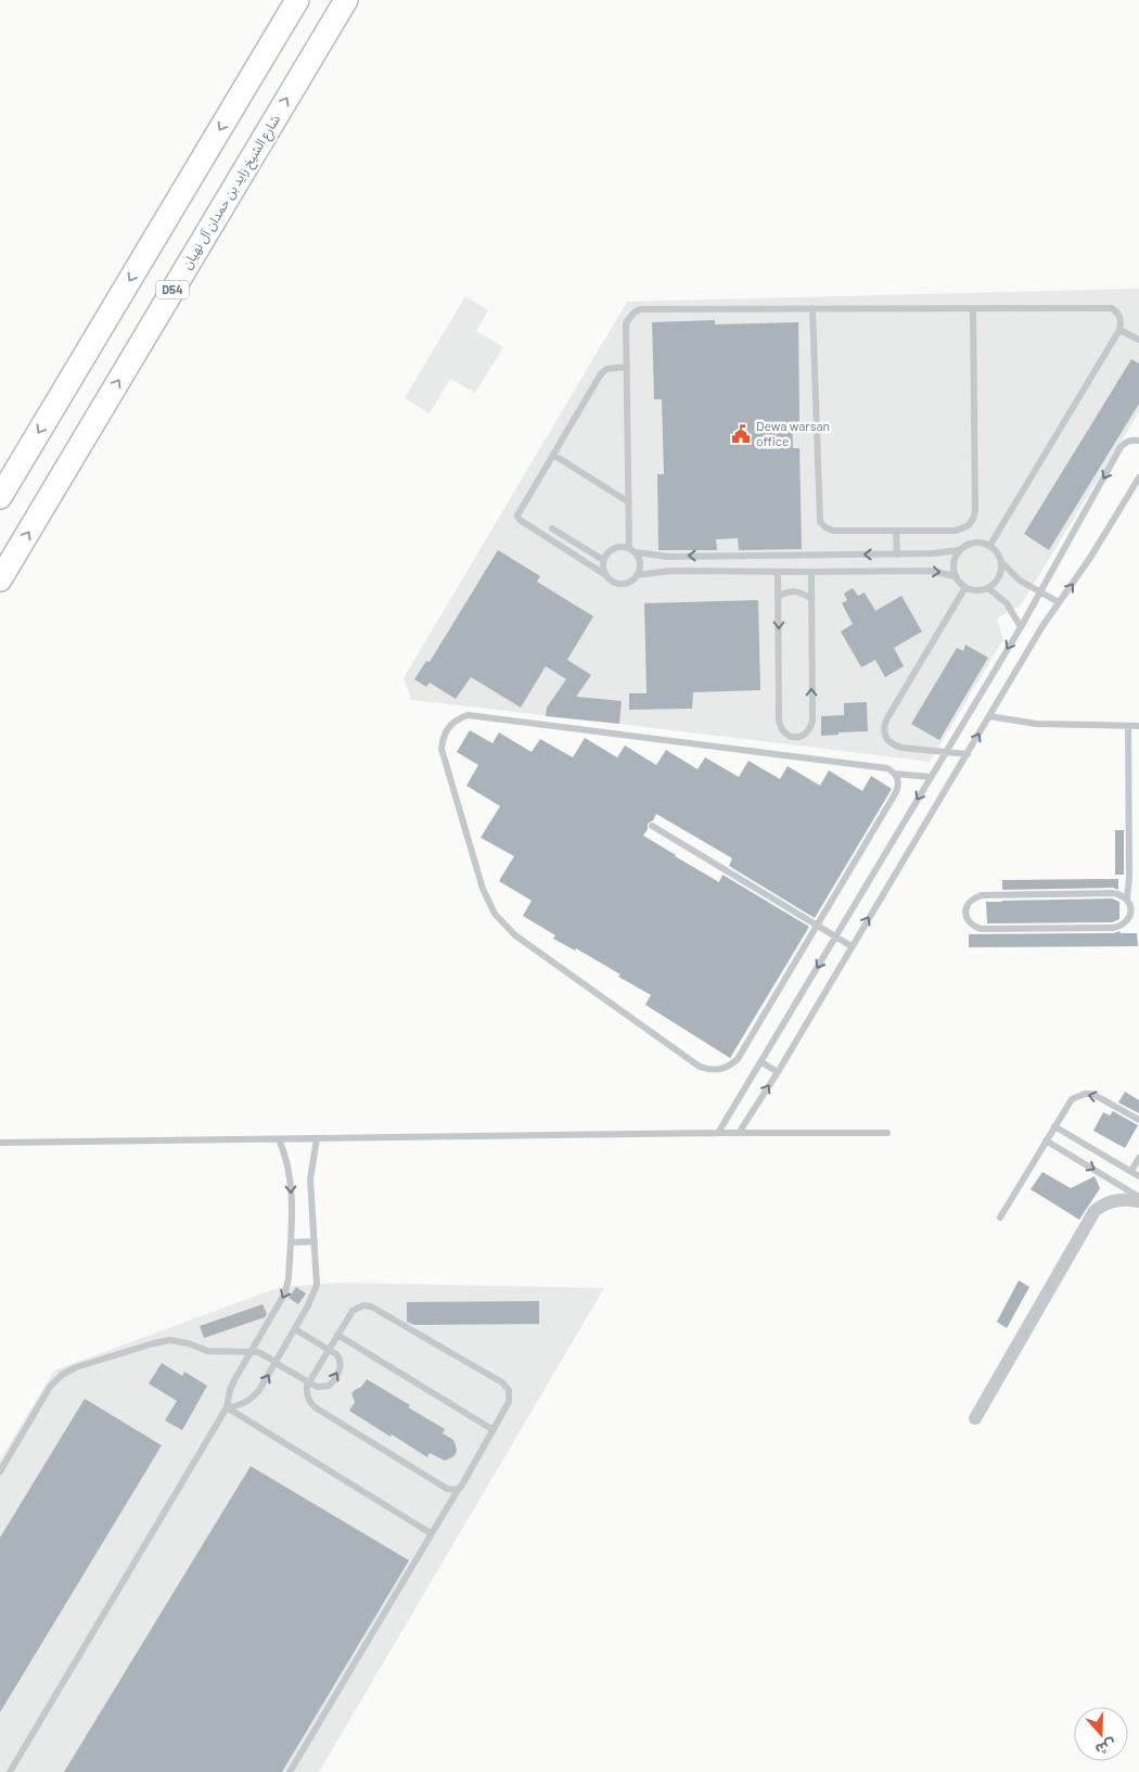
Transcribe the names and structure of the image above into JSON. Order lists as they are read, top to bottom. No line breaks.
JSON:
{"streets":{"main road":["شارع الشيخ زايد بن حمدان آل نهيان","D54"]},"places":{"public building":["Dewa warsan office"]},"north":"bottom"}
